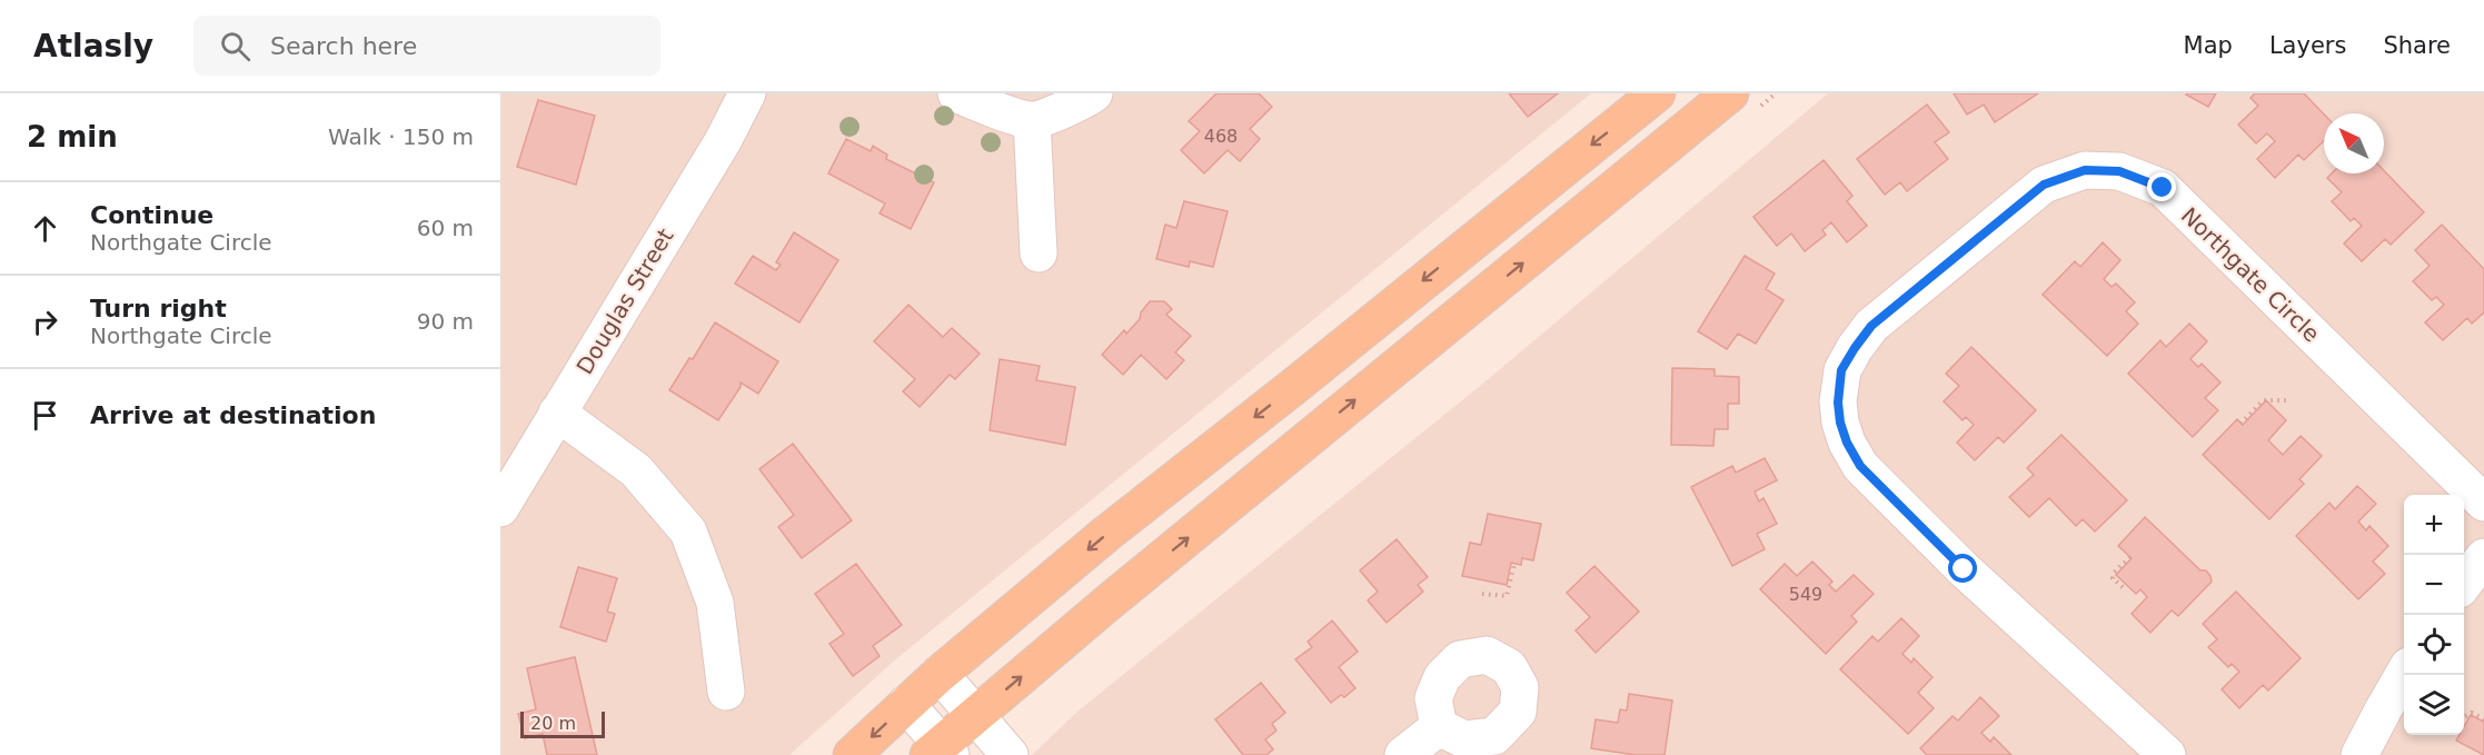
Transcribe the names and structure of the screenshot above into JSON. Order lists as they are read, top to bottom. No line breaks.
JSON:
{"streets":{"street":["Northgate Circle","Douglas Street"]},"house_numbers":["468","549"],"scale_bar":"20 m","north":"top left","page":{"header":"Atlasly","search":"Search here","nav":["Map","Layers","Share"],"heading":["2 min","Walk · 150 m"],"list":[["Continue","Northgate Circle","60 m"],["Turn right","Northgate Circle","90 m"],"Arrive at destination"],"map_buttons":["+","−"],"scale":"20 m"}}
